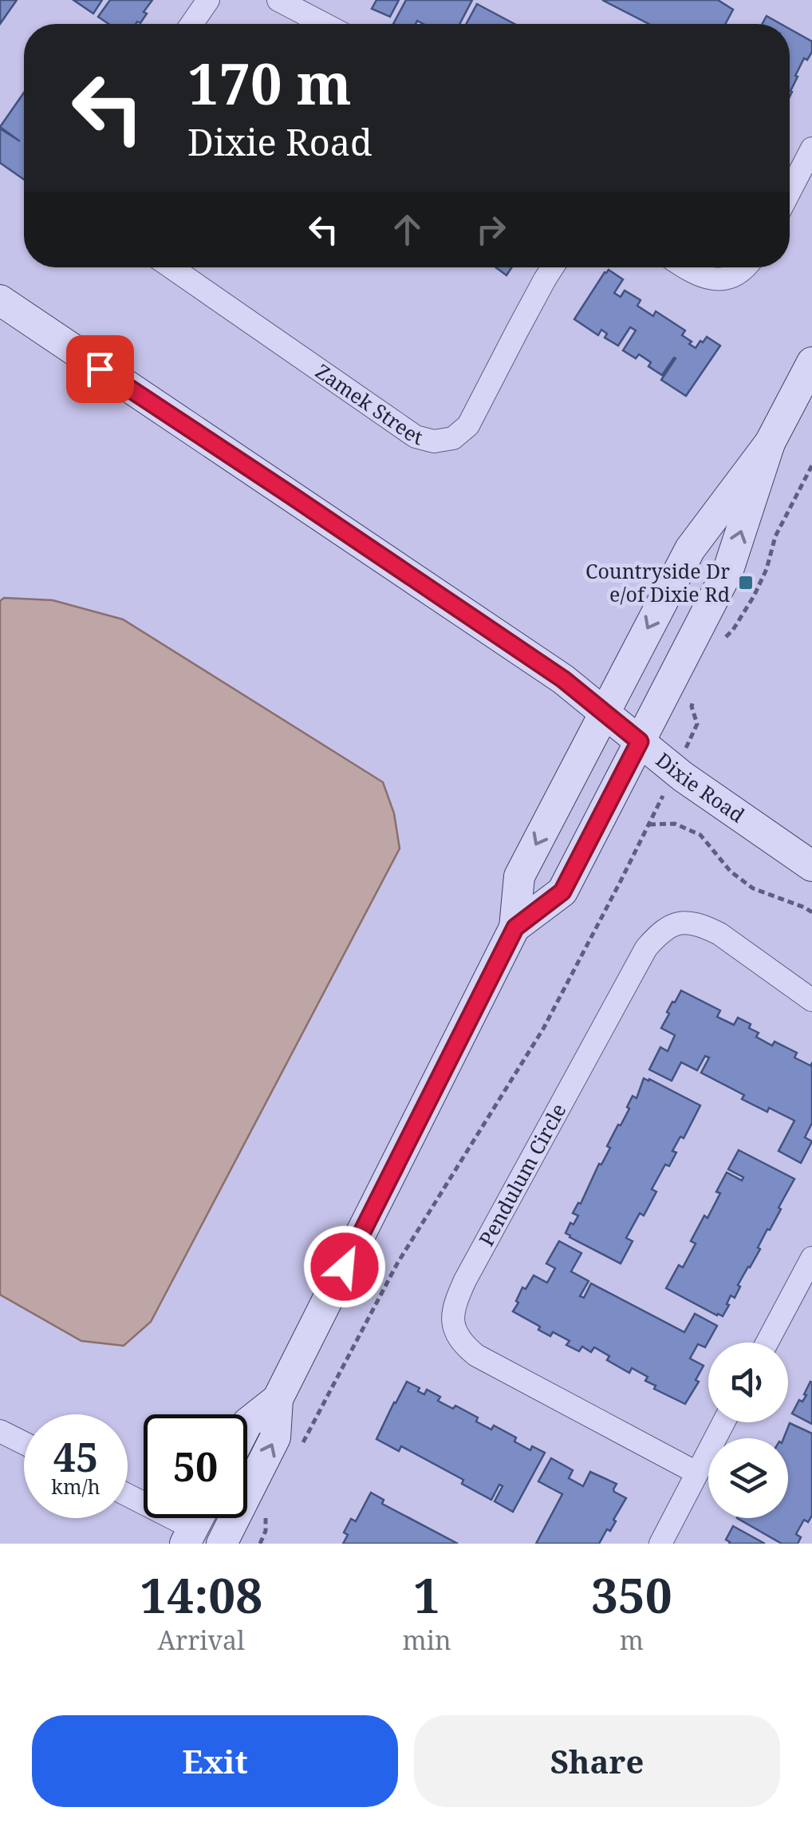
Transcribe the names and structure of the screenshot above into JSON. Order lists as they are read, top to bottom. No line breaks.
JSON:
{"streets":{"main road":["Dixie Road"],"street":["Zamek Street","Pendulum Circle"]},"places":{"transit":["Countryside Dr e/of Dixie Rd"]},"page":{"turn":["170 m","Dixie Road"],"speed":"45 km/h","limit":"50","eta":["14:08","Arrival","1","min","350","m"],"buttons":["Exit","Share"]}}
